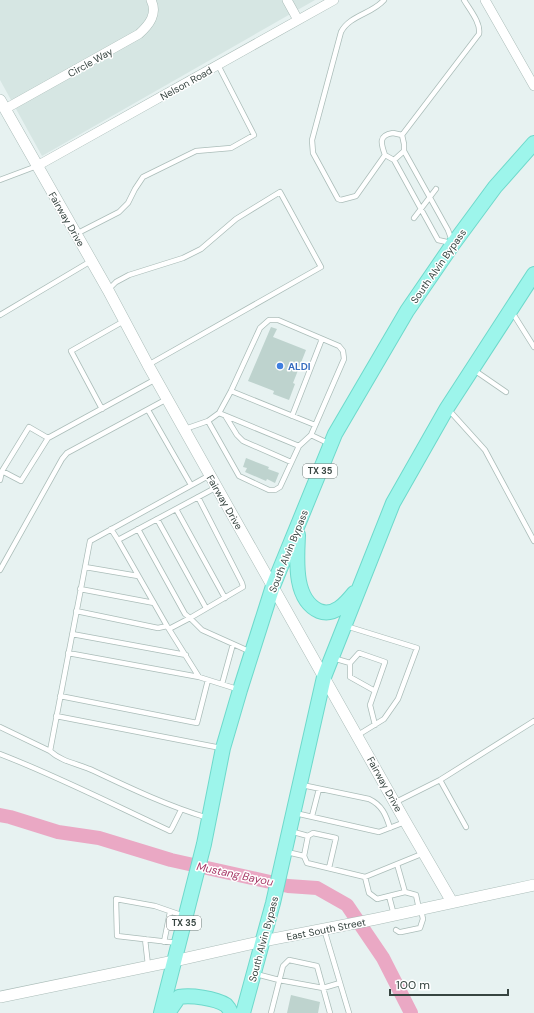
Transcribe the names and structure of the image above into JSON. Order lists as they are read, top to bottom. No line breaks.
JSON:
{"streets":{"main road":["South Alvin Bypass","TX 35"],"street":["Circle Way","Nelson Road","Fairway Drive","East South Street"]},"crossings":[["Circle Way","Fairway Drive"],["Nelson Road","Fairway Drive"],["Fairway Drive","South Alvin Bypass"],["Fairway Drive","East South Street"],["South Alvin Bypass","East South Street"]],"water":["Mustang Bayou"],"places":["ALDI"],"scale_bar":"100 m"}
